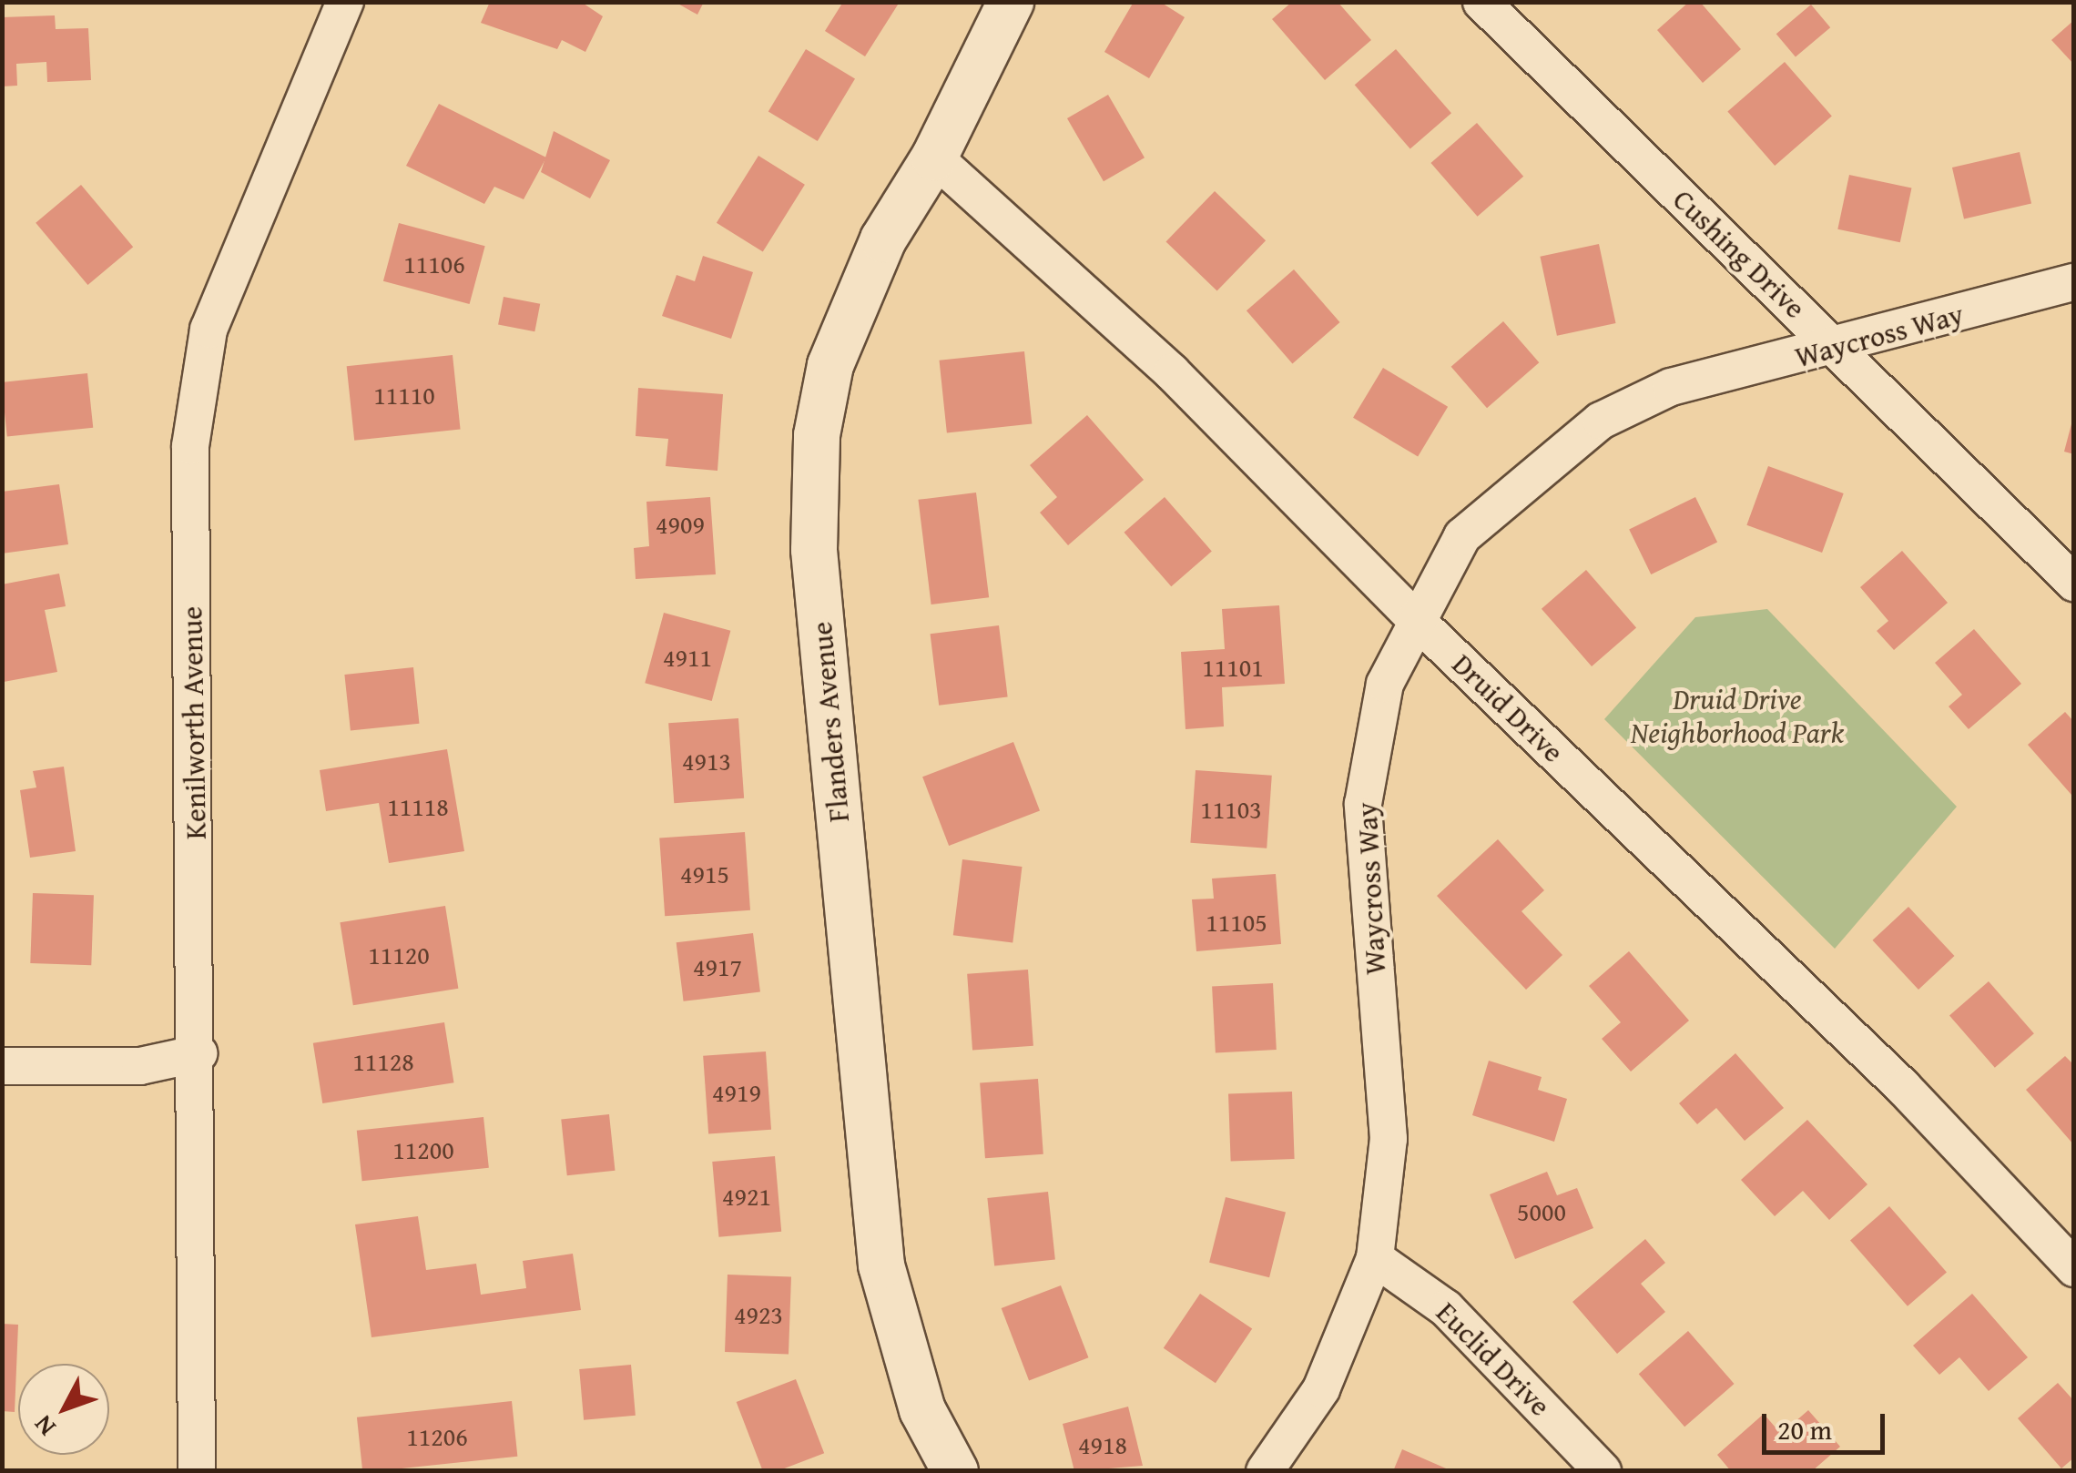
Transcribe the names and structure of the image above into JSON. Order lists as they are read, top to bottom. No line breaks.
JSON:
{"streets":{"street":["Cushing Drive","Waycross Way","Druid Drive","Flanders Avenue","Kenilworth Avenue","Euclid Drive"]},"crossings":[["Cushing Drive","Waycross Way"],["Waycross Way","Druid Drive"],["Waycross Way","Euclid Drive"],["Druid Drive","Flanders Avenue"]],"parks":["Druid Drive Neighborhood Park"],"house_numbers":["11106","11110","4909","4911","11101","4913","11118","11103","4915","11105","11120","4917","11128","4919","11200","4921","5000","4923","11206","4918"],"scale_bar":"20 m","north":"bottom left"}
